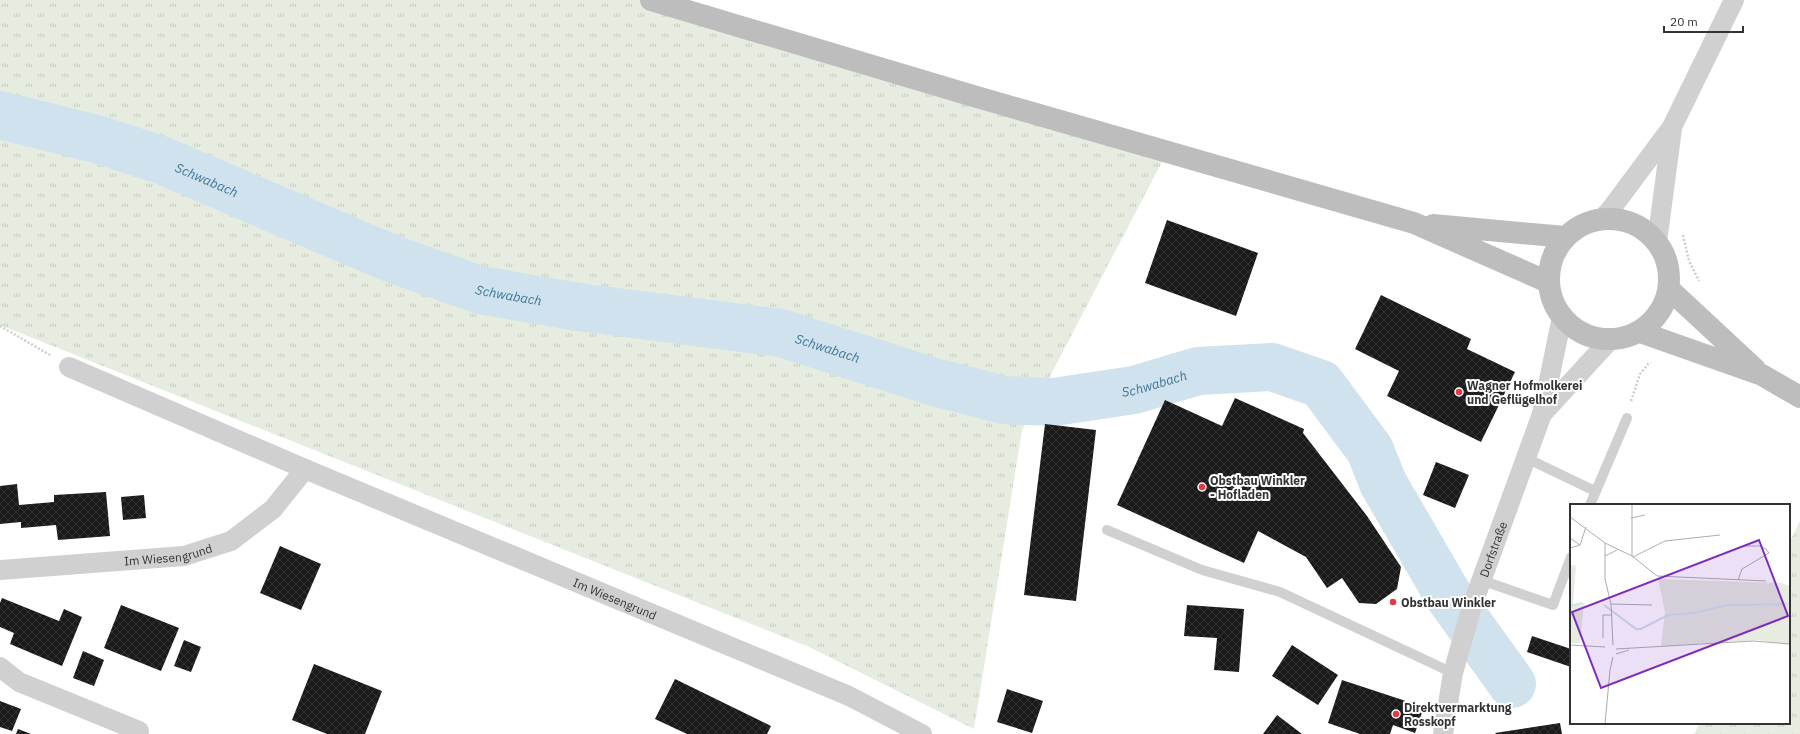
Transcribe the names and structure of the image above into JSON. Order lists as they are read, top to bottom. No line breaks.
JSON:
{"streets":{"street":["Dorfstraße","Im Wiesengrund"]},"water":["Schwabach"],"places":["Wagner Hofmolkerei und Geflügelhof","Obstbau Winkler - Hofladen","Obstbau Winkler","Direktvermarktung Rosskopf"],"scale_bar":"20 m"}
